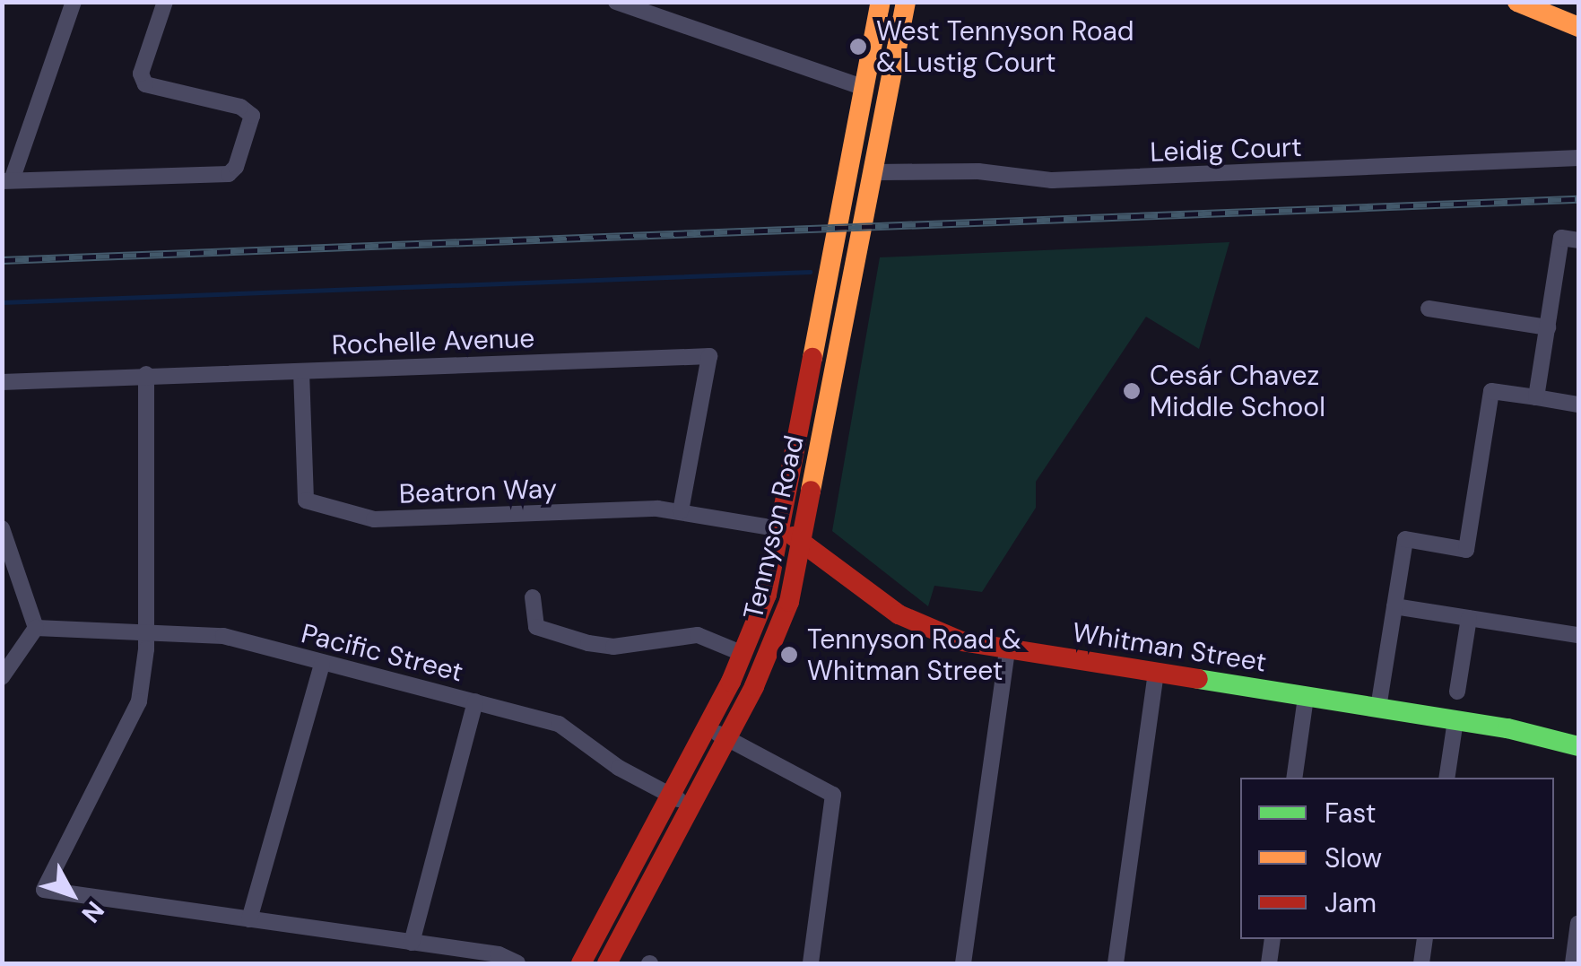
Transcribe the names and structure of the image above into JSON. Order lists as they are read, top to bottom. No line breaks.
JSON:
{"streets":{"main road":["Tennyson Road","Whitman Street"],"street":["Leidig Court","Rochelle Avenue","Beatron Way","Pacific Street"]},"crossings":[["Leidig Court","Tennyson Road"],["Rochelle Avenue","Beatron Way"],["Beatron Way","Tennyson Road"],["Beatron Way","Whitman Street"],["Tennyson Road","Whitman Street"],["Tennyson Road","Pacific Street"]],"places":["West Tennyson Road & Lustig Court","Cesár Chavez Middle School","Tennyson Road & Whitman Street"],"legend":["Fast","Slow","Jam"],"north":"bottom right"}
